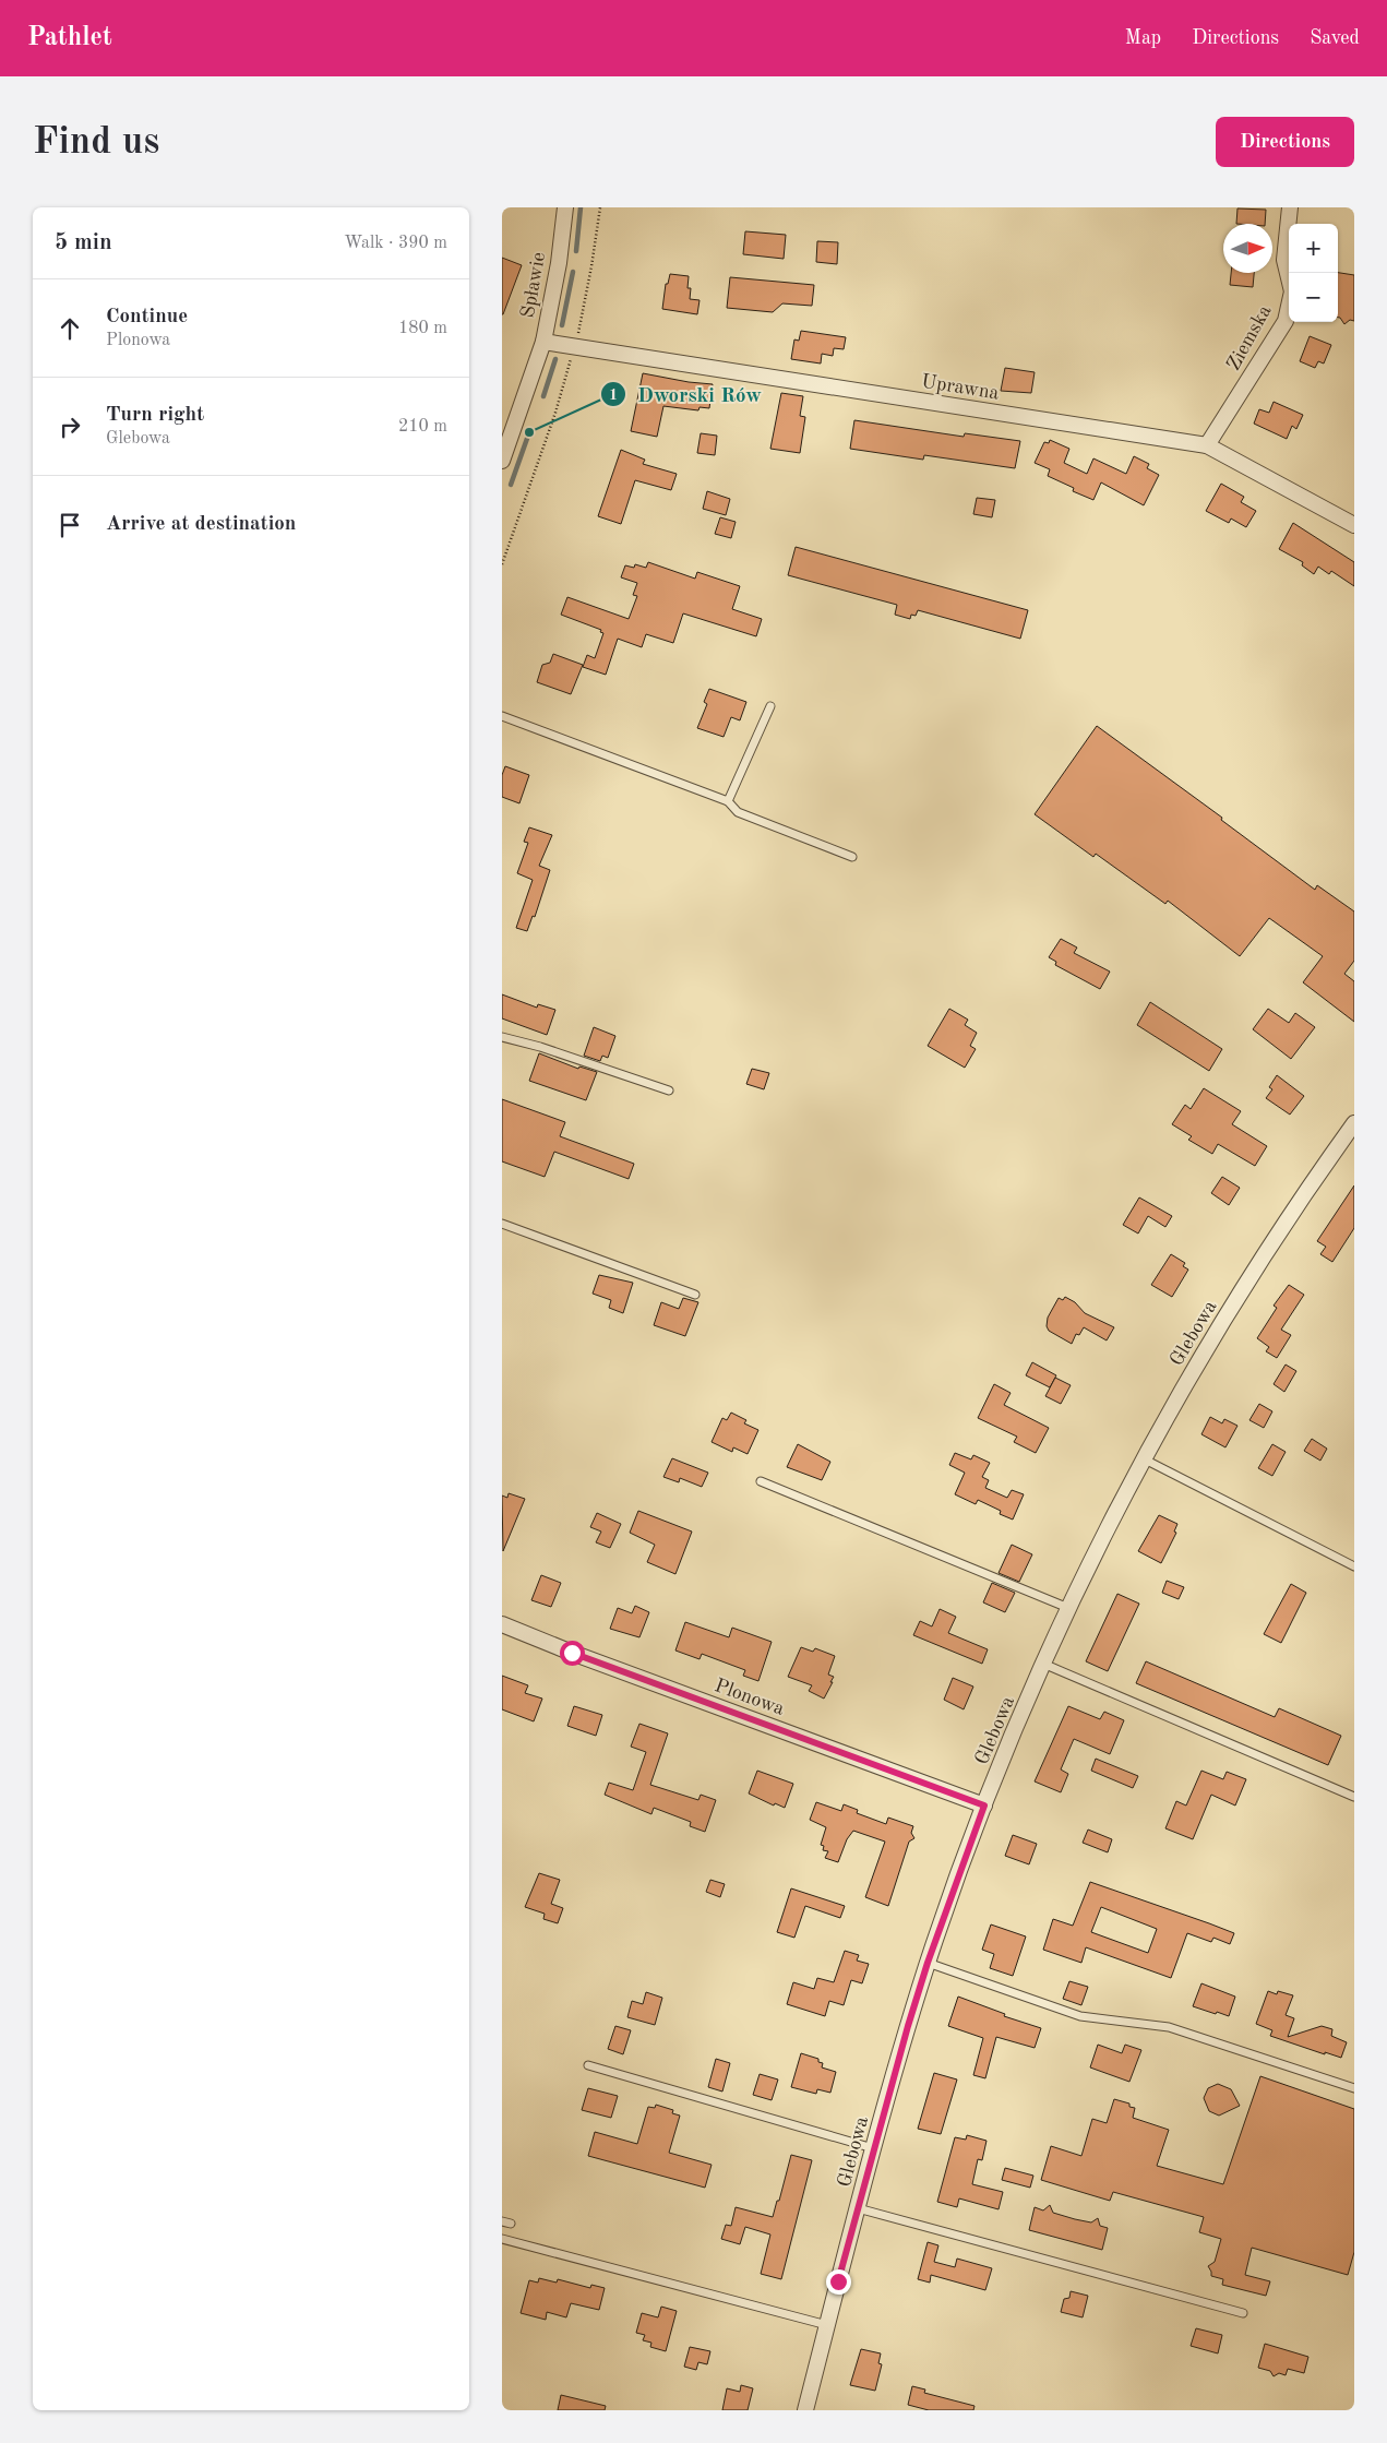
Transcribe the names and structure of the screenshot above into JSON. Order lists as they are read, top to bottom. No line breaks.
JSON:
{"streets":{"street":["Spławie","Ziemska","Uprawna","Glebowa","Plonowa"]},"crossings":[["Spławie","Uprawna"],["Ziemska","Uprawna"],["Glebowa","Plonowa"]],"places":["Dworski Rów"],"north":"right","page":{"header":"Pathlet","nav":["Map","Directions","Saved"],"buttons":"Directions","title":"Find us","heading":["5 min","Walk · 390 m"],"map_buttons":["+","−"],"list":[["Continue","Plonowa","180 m"],["Turn right","Glebowa","210 m"],"Arrive at destination"]}}
